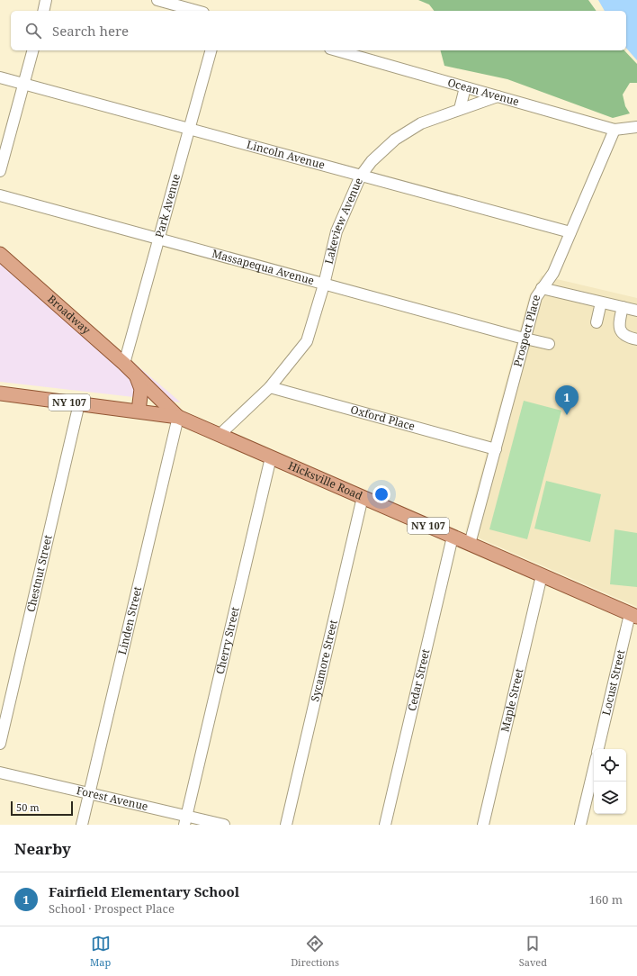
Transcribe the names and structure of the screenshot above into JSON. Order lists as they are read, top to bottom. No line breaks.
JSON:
{"streets":{"main road":["Broadway","NY 107","Hicksville Road"],"street":["Ocean Avenue","Lincoln Avenue","Park Avenue","Lakeview Avenue","Massapequa Avenue","Prospect Place","Oxford Place","Chestnut Street","Linden Street","Cherry Street","Sycamore Street","Cedar Street","Locust Street","Maple Street","Forest Avenue"]},"crossings":[["Ocean Avenue","Lakeview Avenue"],["Ocean Avenue","Prospect Place"],["Lincoln Avenue","Park Avenue"],["Lincoln Avenue","Lakeview Avenue"],["Lincoln Avenue","Prospect Place"],["Park Avenue","Massapequa Avenue"],["Park Avenue","Broadway"],["Lakeview Avenue","Massapequa Avenue"],["Lakeview Avenue","Oxford Place"],["Lakeview Avenue","Hicksville Road"],["Massapequa Avenue","Prospect Place"],["Broadway","Hicksville Road"],["Broadway","Linden Street"],["Prospect Place","Oxford Place"],["Prospect Place","Hicksville Road"],["Hicksville Road","Chestnut Street"],["Hicksville Road","Linden Street"],["Hicksville Road","Cherry Street"],["Hicksville Road","Sycamore Street"],["Hicksville Road","Cedar Street"],["Hicksville Road","Locust Street"],["Hicksville Road","Maple Street"],["Linden Street","Forest Avenue"],["Cherry Street","Forest Avenue"]],"scale_bar":"50 m","page":{"search":"Search here","pins":"1","scale":"50 m","heading":"Nearby","list":[{"mark":"1","name":"Fairfield Elementary School","note":"School · Prospect Place","value":"160 m"}],"nav":["Map","Directions","Saved"]}}
